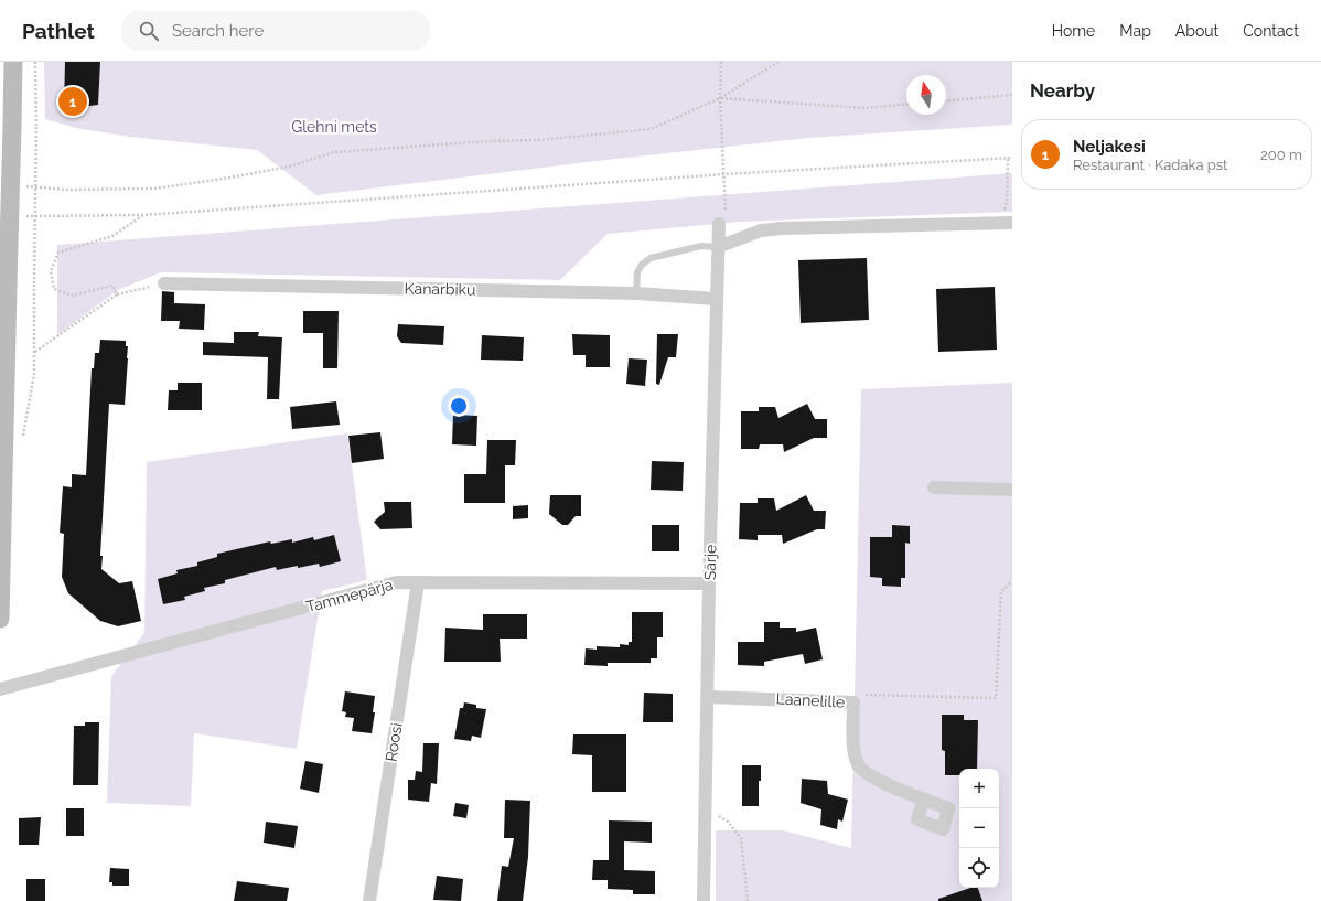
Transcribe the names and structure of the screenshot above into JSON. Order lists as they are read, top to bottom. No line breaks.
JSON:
{"streets":{"street":["Kanarbiku","Särje","Tammepärja","Laanelille","Roosi"]},"crossings":[["Kanarbiku","Särje"],["Särje","Tammepärja"],["Särje","Laanelille"],["Tammepärja","Roosi"]],"parks":["Glehni mets"],"north":"top","page":{"header":"Pathlet","search":"Search here","nav":["Home","Map","About","Contact"],"heading":"Nearby","pins":"1","list":[{"mark":"1","name":"Neljakesi","note":"Restaurant · Kadaka pst","value":"200 m"}],"map_buttons":["+","−"]}}
